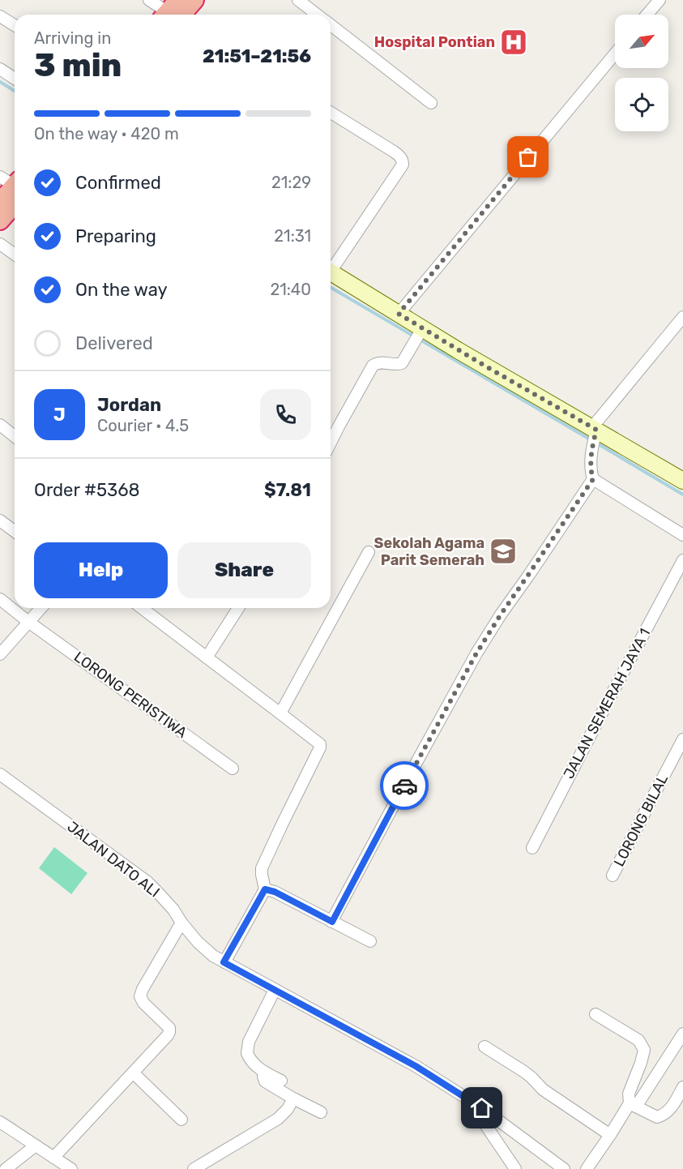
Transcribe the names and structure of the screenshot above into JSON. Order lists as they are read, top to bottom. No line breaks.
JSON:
{"streets":{"street":["LORONG PERISTIWA","JALAN SEMERAH JAYA 1","LORONG BILAL","JALAN DATO ALI"]},"places":{"hospital":["Hospital Pontian"],"school or university":["Sekolah Agama Parit Semerah"]},"north":"top right","page":{"heading":["3 min","Arriving in","21:51–21:56"],"panel":["Jordan","Courier · 4.5","Order #5368","$7.81"],"bar":"On the way · 420 m","list":[["Confirmed","21:29"],["Preparing","21:31"],["On the way","21:40"],"Delivered"],"round":"J","buttons":["Help","Share"]}}
